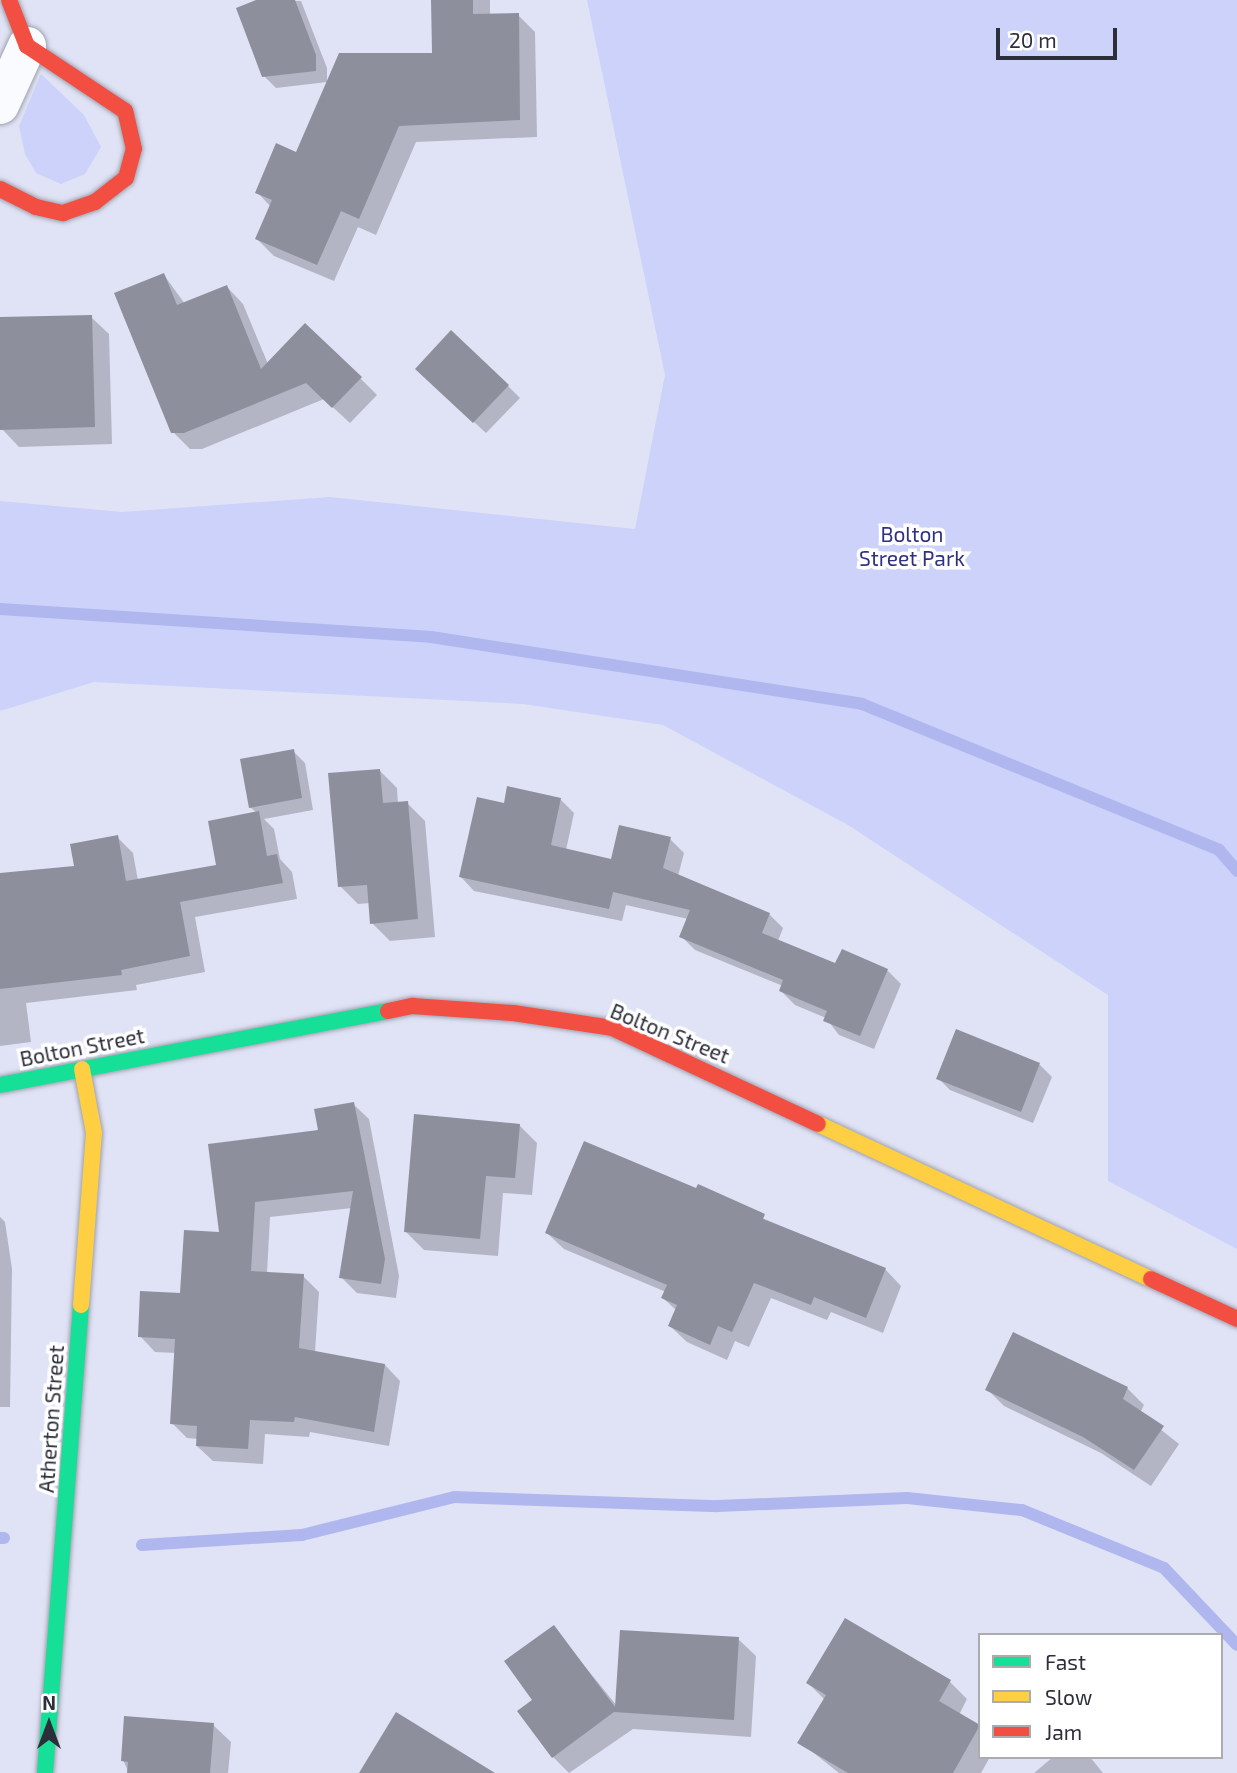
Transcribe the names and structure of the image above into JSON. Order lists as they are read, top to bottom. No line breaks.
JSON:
{"streets":{"street":["Bolton Street","Atherton Street"]},"crossings":[["Bolton Street","Atherton Street"]],"parks":["Bolton Street Park"],"legend":["Fast","Slow","Jam"],"scale_bar":"20 m","north":"top"}
